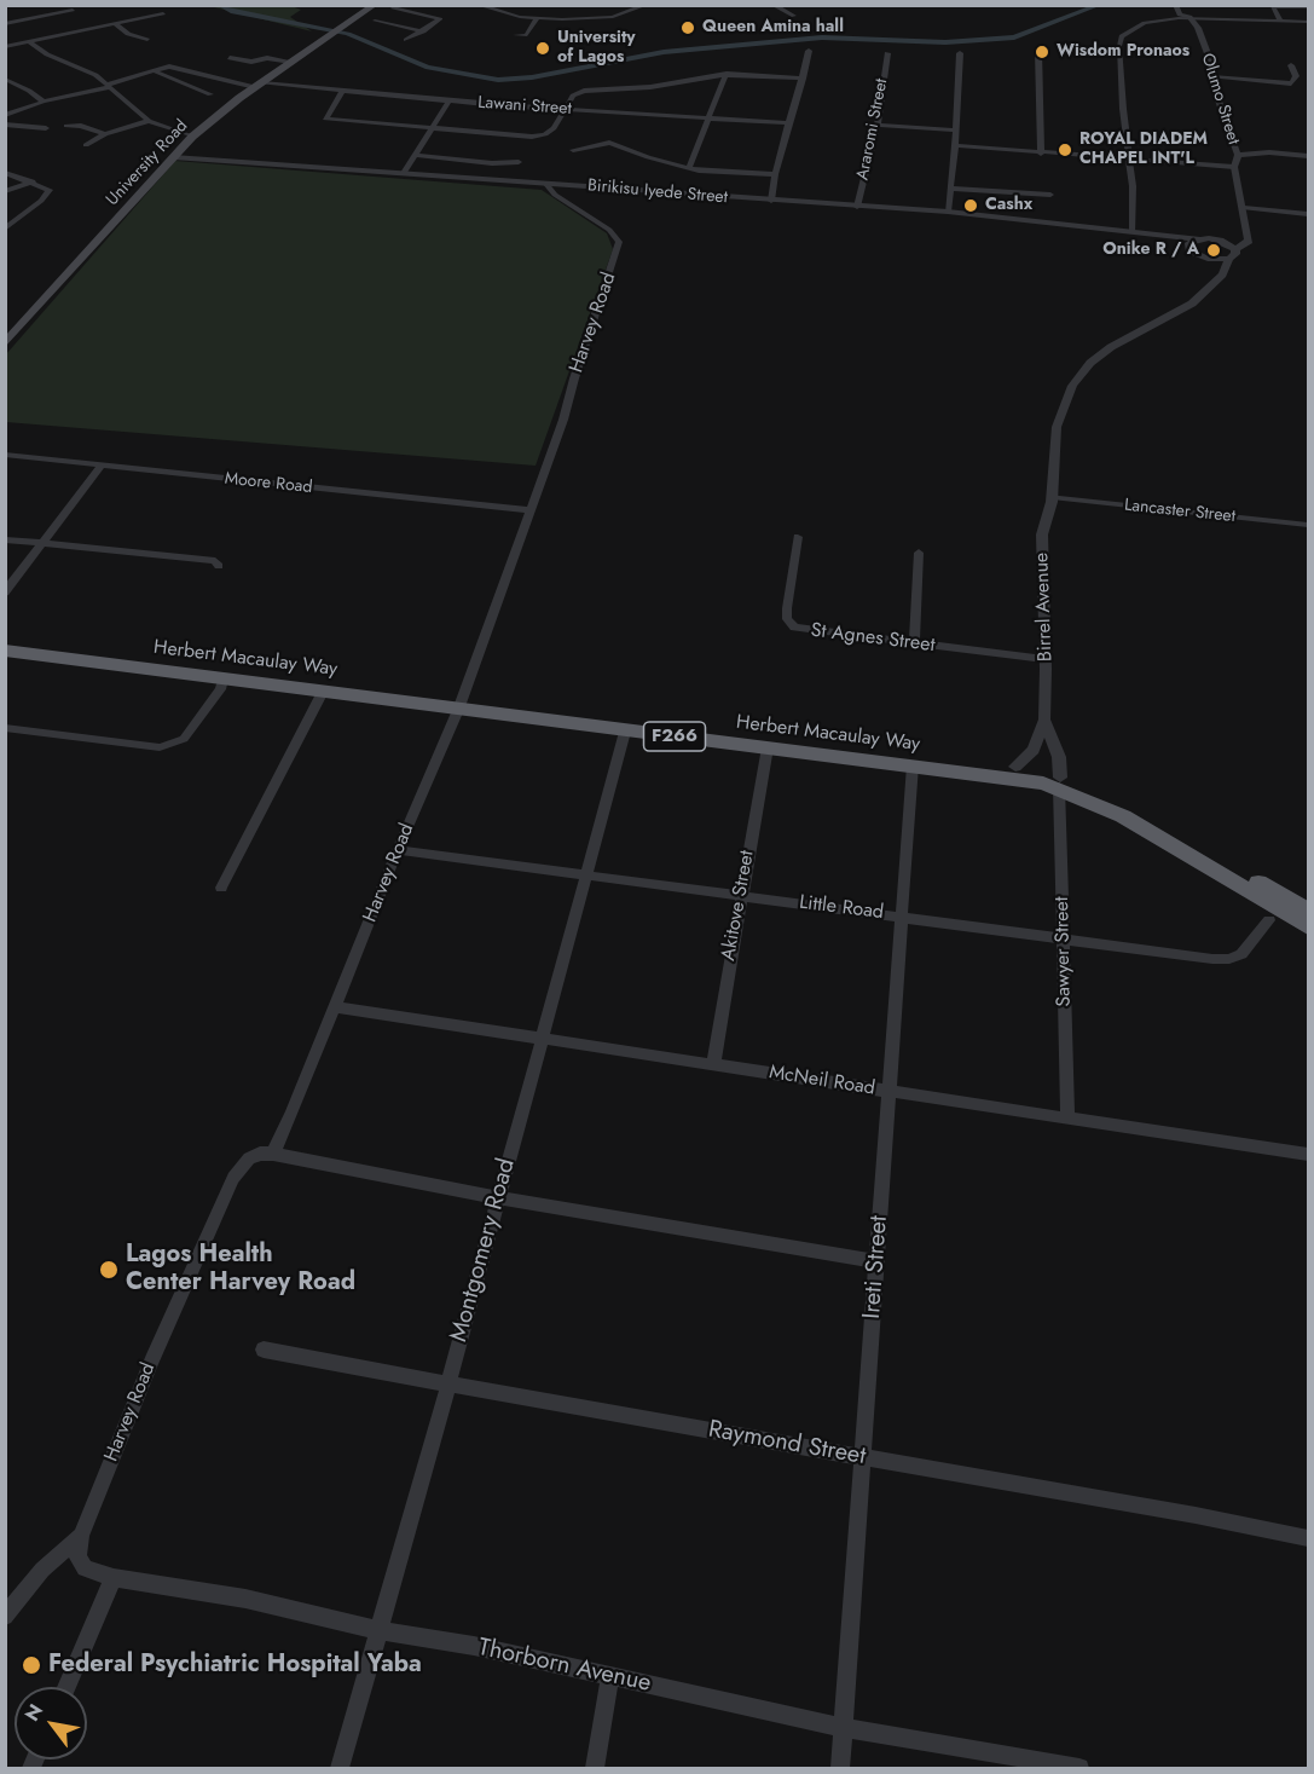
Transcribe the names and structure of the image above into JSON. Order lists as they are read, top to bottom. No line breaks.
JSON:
{"streets":{"highway":["Herbert Macaulay Way","F266"],"main road":["University Road"],"street":["Olumo Street","Lawani Street","Araromi Street","Birikisu Iyede Street","Harvey Road","Moore Road","Lancaster Street","Birrel Avenue","St Agnes Street","Akitove Street","Little Road","Sawyer Street","McNeil Road","Montgomery Road","Ireti Street","Raymond Street","Thorborn Avenue"]},"crossings":[["Olumo Street","Birrel Avenue"],["Lawani Street","University Road"],["Araromi Street","Birikisu Iyede Street"],["University Road","Birikisu Iyede Street"],["Birikisu Iyede Street","Harvey Road"],["Harvey Road","Moore Road"],["Harvey Road","Herbert Macaulay Way"],["Harvey Road","Little Road"],["Harvey Road","McNeil Road"],["Harvey Road","Thorborn Avenue"],["Lancaster Street","Birrel Avenue"],["Birrel Avenue","St Agnes Street"],["Herbert Macaulay Way","Akitove Street"],["Herbert Macaulay Way","Sawyer Street"],["Herbert Macaulay Way","Montgomery Road"],["Herbert Macaulay Way","Ireti Street"],["Akitove Street","Little Road"],["Akitove Street","McNeil Road"],["Little Road","Sawyer Street"],["Little Road","Montgomery Road"],["Little Road","Ireti Street"],["Sawyer Street","McNeil Road"],["McNeil Road","Montgomery Road"],["McNeil Road","Ireti Street"],["Montgomery Road","Raymond Street"],["Montgomery Road","Thorborn Avenue"],["Ireti Street","Raymond Street"],["Ireti Street","Thorborn Avenue"]],"places":["Queen Amina hall","University of Lagos","Wisdom Pronaos","ROYAL DIADEM CHAPEL INT'L","Cashx","Onike R / A","Lagos Health Center Harvey Road","Federal Psychiatric Hospital Yaba"],"north":"top left"}
